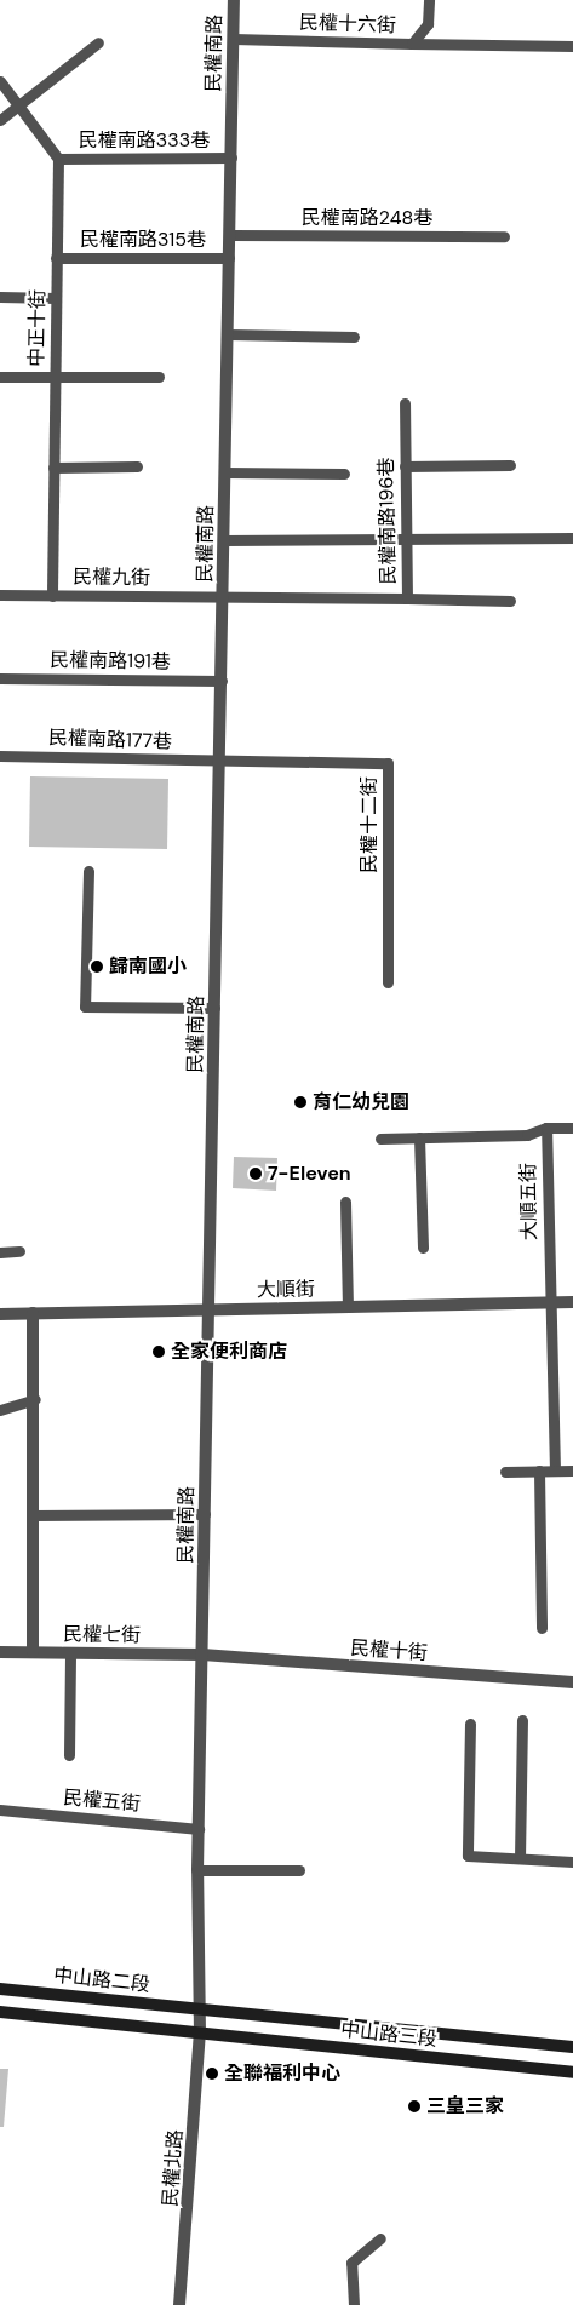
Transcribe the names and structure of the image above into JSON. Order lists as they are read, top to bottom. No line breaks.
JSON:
{"streets":{"main road":["中山路二段","中山路三段"],"street":["民權南路","大順街","民權七街","民權十街","民權北路"],"lane":["民權十六街","民權南路333巷","民權南路248巷","民權南路315巷","中正十街","民權南路196巷","民權九街","民權南路191巷","民權南路177巷","民權十二街","大順五街","民權五街"]},"crossings":[["民權十六街","民權南路"],["民權南路","民權南路333巷"],["民權南路","民權南路248巷"],["民權南路","民權南路315巷"],["民權南路","民權南路196巷"],["民權南路","民權九街"],["民權南路","民權南路191巷"],["民權南路","民權南路177巷"],["民權南路","民權十二街"],["民權南路","大順街"],["民權南路","民權七街"],["民權南路","民權十街"],["民權南路","民權五街"],["民權南路","中山路二段"],["民權南路","中山路三段"],["民權南路","民權北路"],["民權南路333巷","中正十街"],["民權南路315巷","中正十街"],["中正十街","民權九街"],["民權南路196巷","民權九街"],["民權南路177巷","民權十二街"],["大順五街","大順街"],["民權七街","民權十街"],["中山路二段","中山路三段"],["中山路三段","民權北路"]],"places":["歸南國小","育仁幼兒園","7-Eleven","全家便利商店","全聯福利中心","三皇三家"]}
